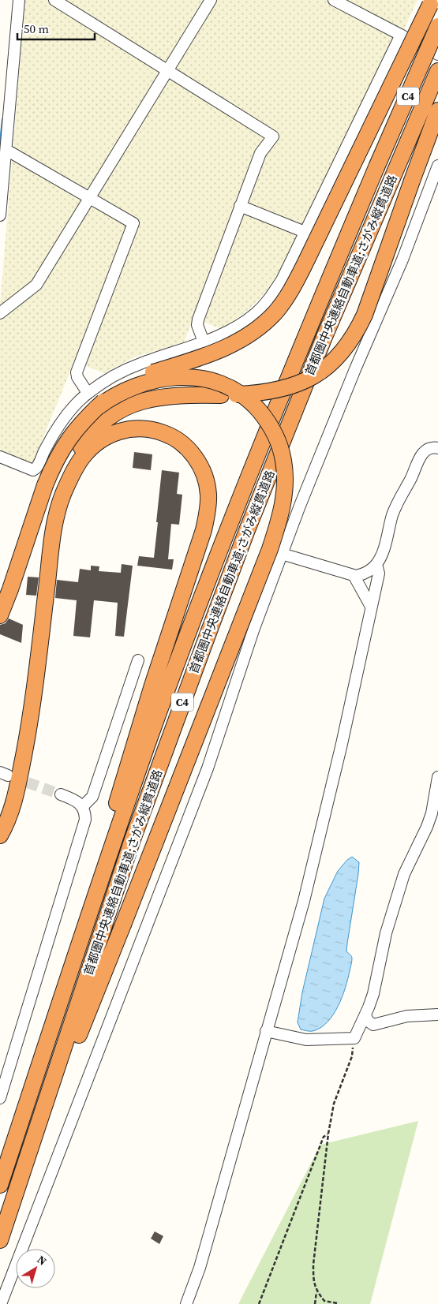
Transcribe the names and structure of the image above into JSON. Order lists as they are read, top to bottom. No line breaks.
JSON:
{"streets":{"highway":["C4","首都圏中央連絡自動車道;さがみ縦貫道路"]},"scale_bar":"50 m","north":"top right"}
